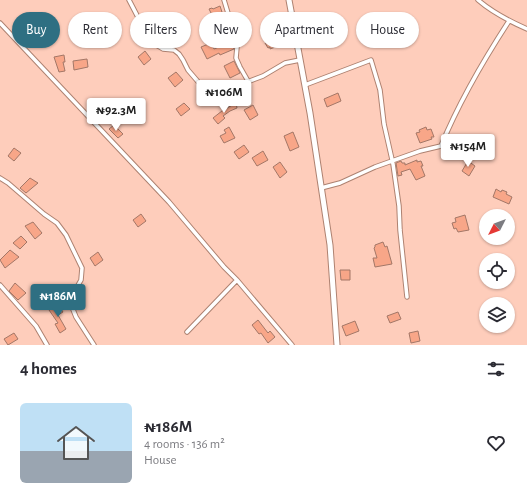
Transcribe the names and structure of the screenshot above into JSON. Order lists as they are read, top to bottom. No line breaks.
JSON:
{"north":"bottom left","page":{"chip":["Buy","Rent","Filters","New","Apartment","House"],"price":["₦106M","₦92.3M","₦154M","₦186M"],"heading":"4 homes","list":[{"name":"₦186M","note":"4 rooms · 136 m² · House"}]}}
